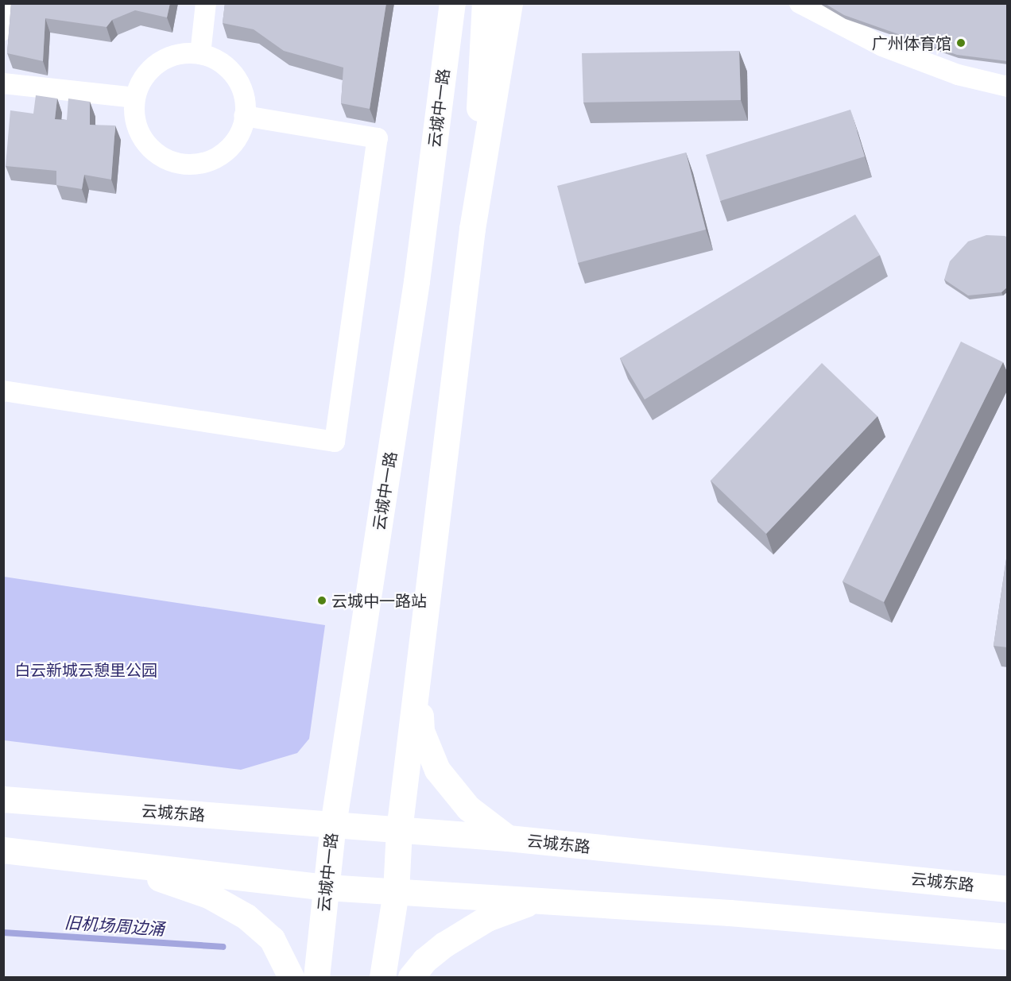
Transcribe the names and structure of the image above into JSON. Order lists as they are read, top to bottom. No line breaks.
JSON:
{"streets":{"main road":["云城中一路","云城东路"]},"crossings":[["云城中一路","云城东路"]],"water":["旧机场周边涌"],"parks":["白云新城云憩里公园"],"places":["广州体育馆","云城中一路站"]}
